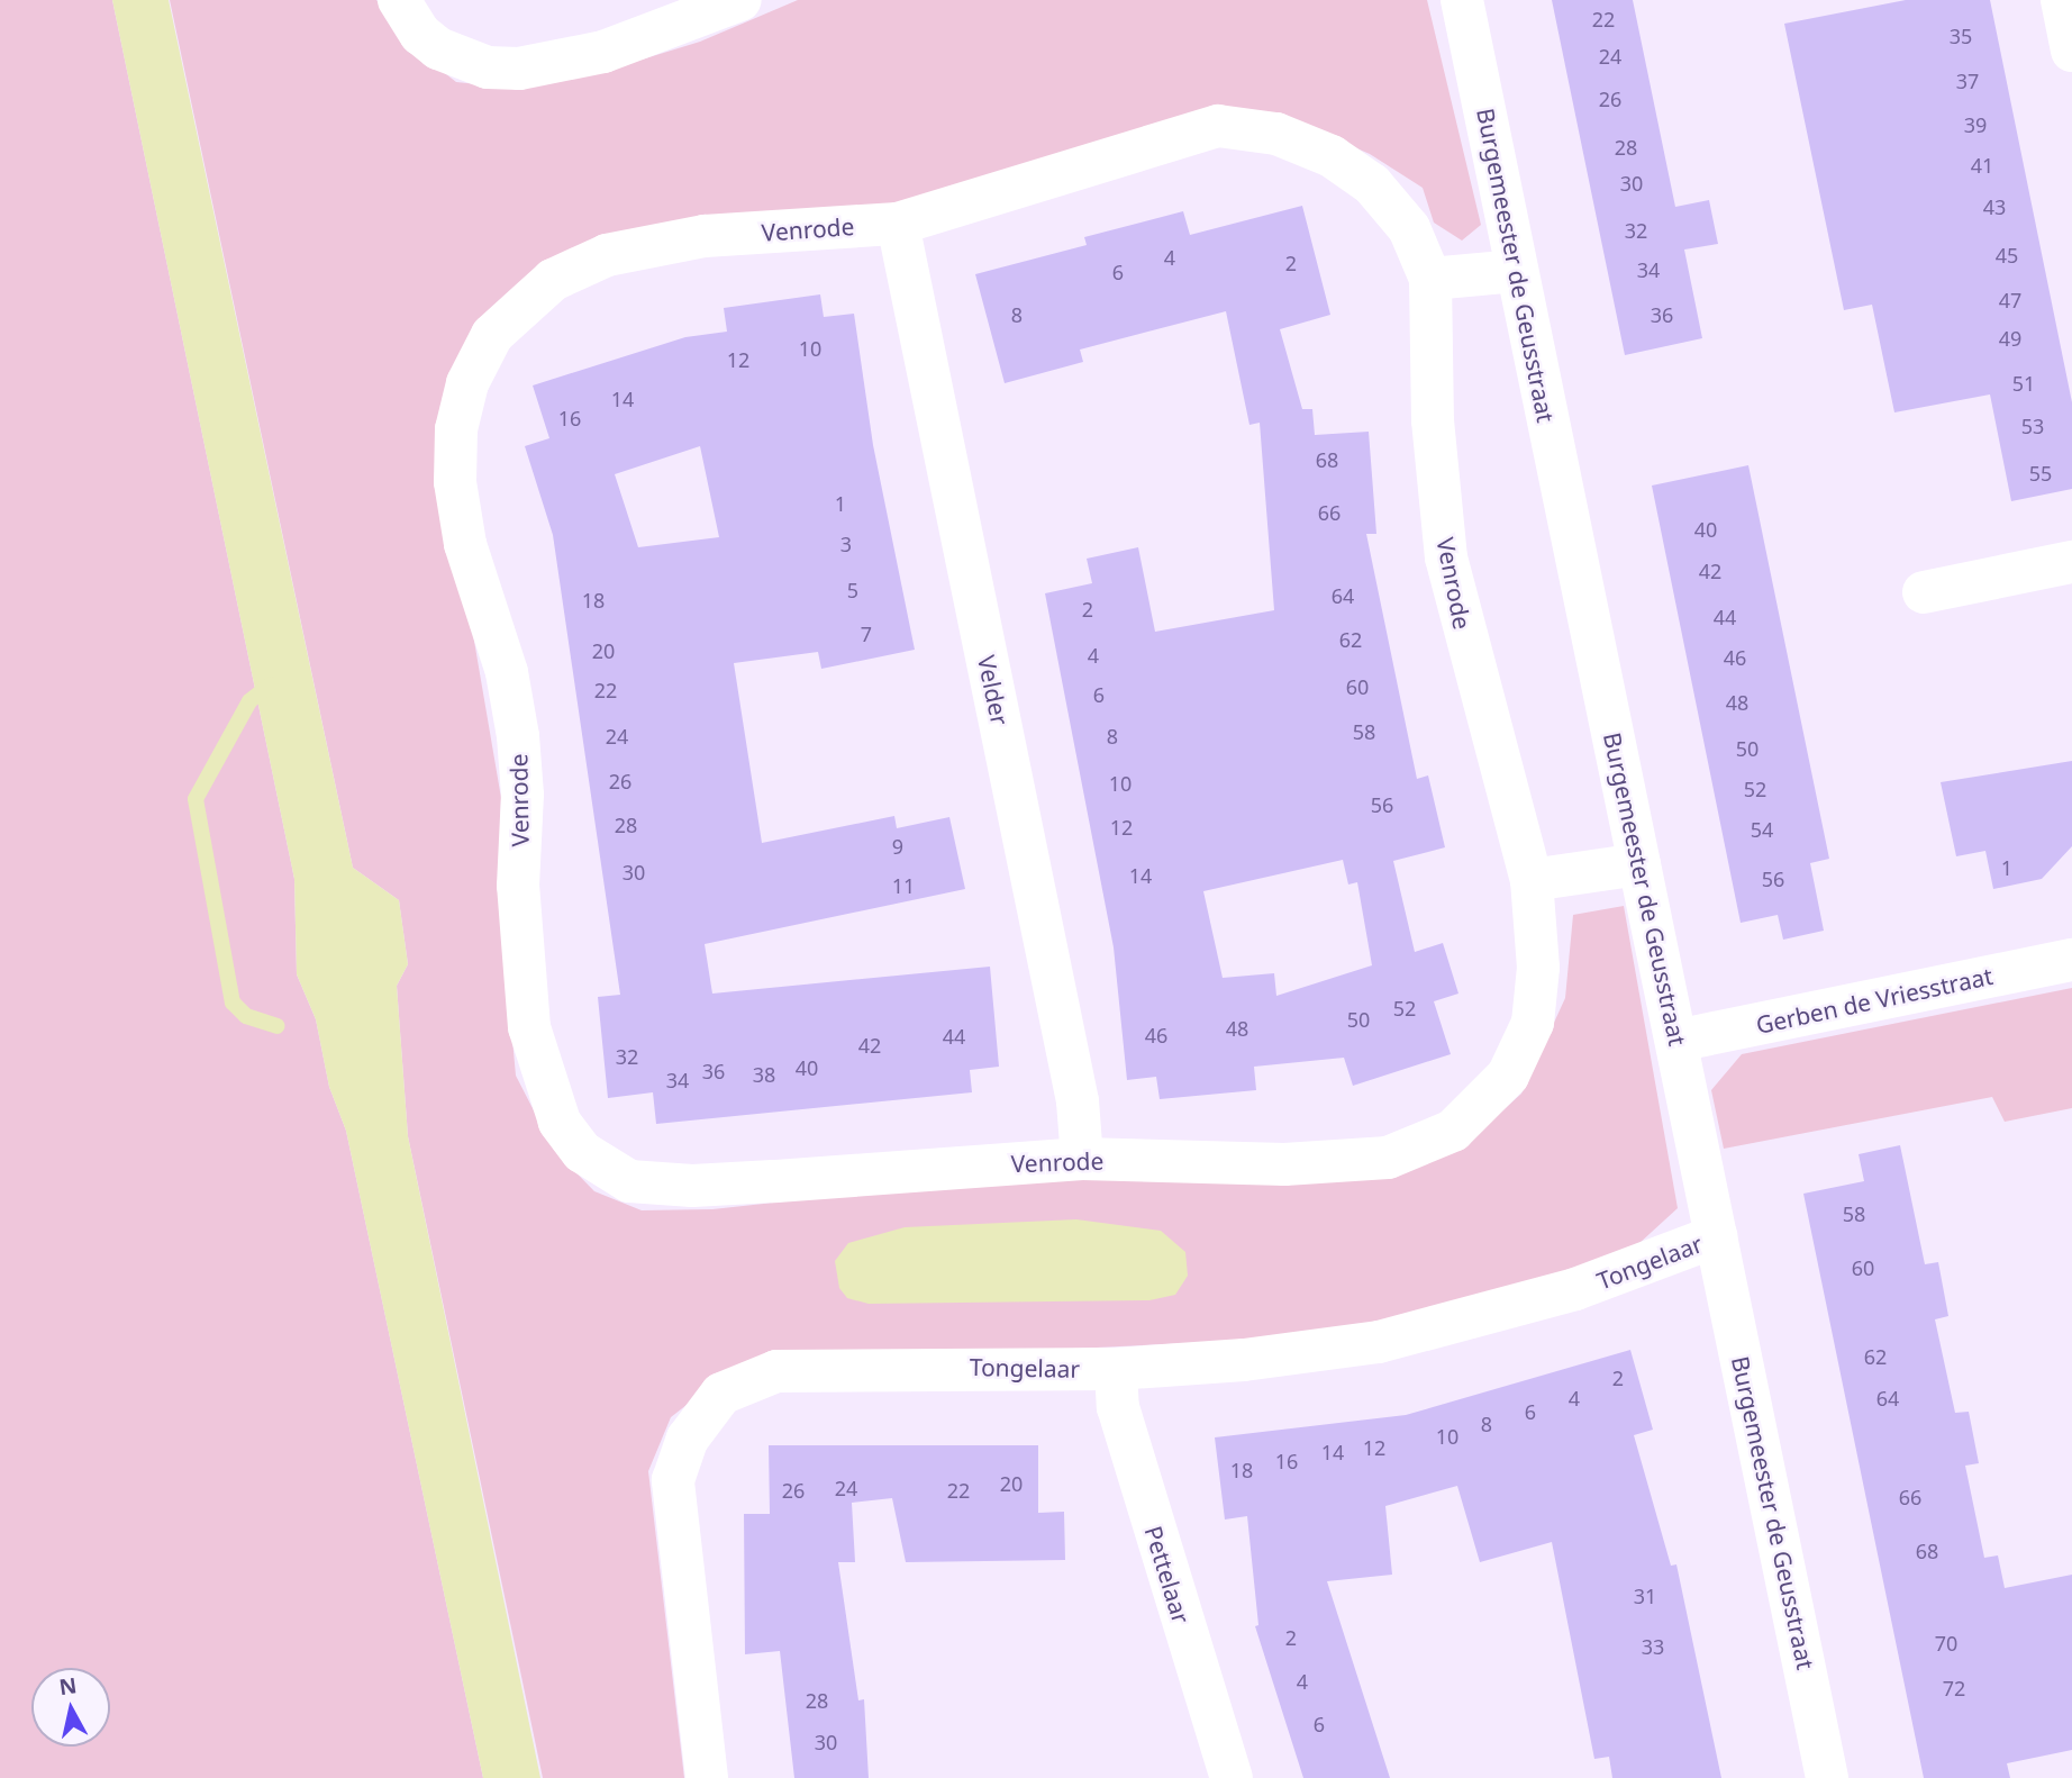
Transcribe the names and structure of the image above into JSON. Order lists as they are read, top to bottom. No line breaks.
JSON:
{"streets":{"street":["Venrode","Burgemeester de Geusstraat","Velder","Gerben de Vriesstraat","Tongelaar","Pettelaar"]},"crossings":[["Venrode","Velder"],["Burgemeester de Geusstraat","Gerben de Vriesstraat"],["Burgemeester de Geusstraat","Tongelaar"],["Tongelaar","Pettelaar"]],"house_numbers":["22","35","24","37","26","39","28","41","30","43","32","45","4","2","34","6","47","8","36","49","10","12","51","14","16","53","68","55","1","66","40","3","42","5","64","18","2","44","7","62","20","4","46","60","22","6","48","58","24","8","50","26","10","52","56","28","12","54","9","1","30","14","56","11","52","50","48","46","44","42","32","40","36","38","34","58","60","62","2","4","64","6","8","10","12","14","16","18","20","24","26","22","66","68","31","2","70","33","4","72","28","6","30"],"north":"top"}
